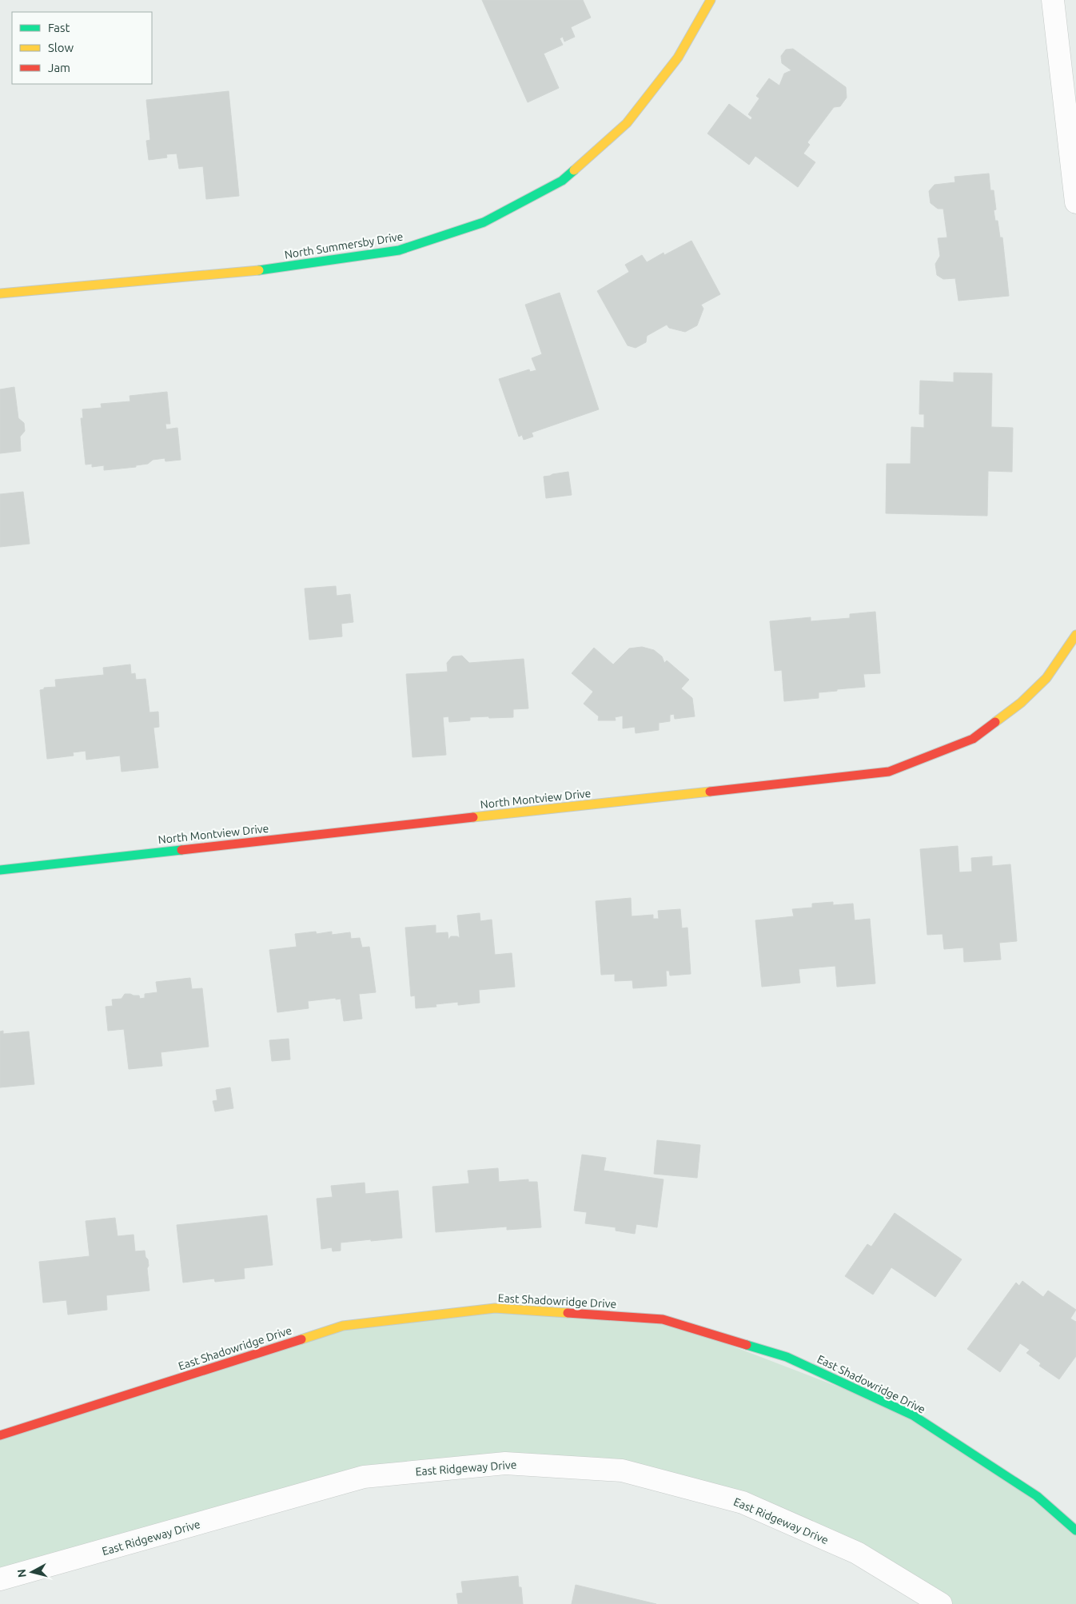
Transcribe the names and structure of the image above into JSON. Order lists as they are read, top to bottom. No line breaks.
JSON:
{"streets":{"street":["North Summersby Drive","North Montview Drive","East Shadowridge Drive","East Ridgeway Drive"]},"legend":["Fast","Slow","Jam"],"north":"left"}
